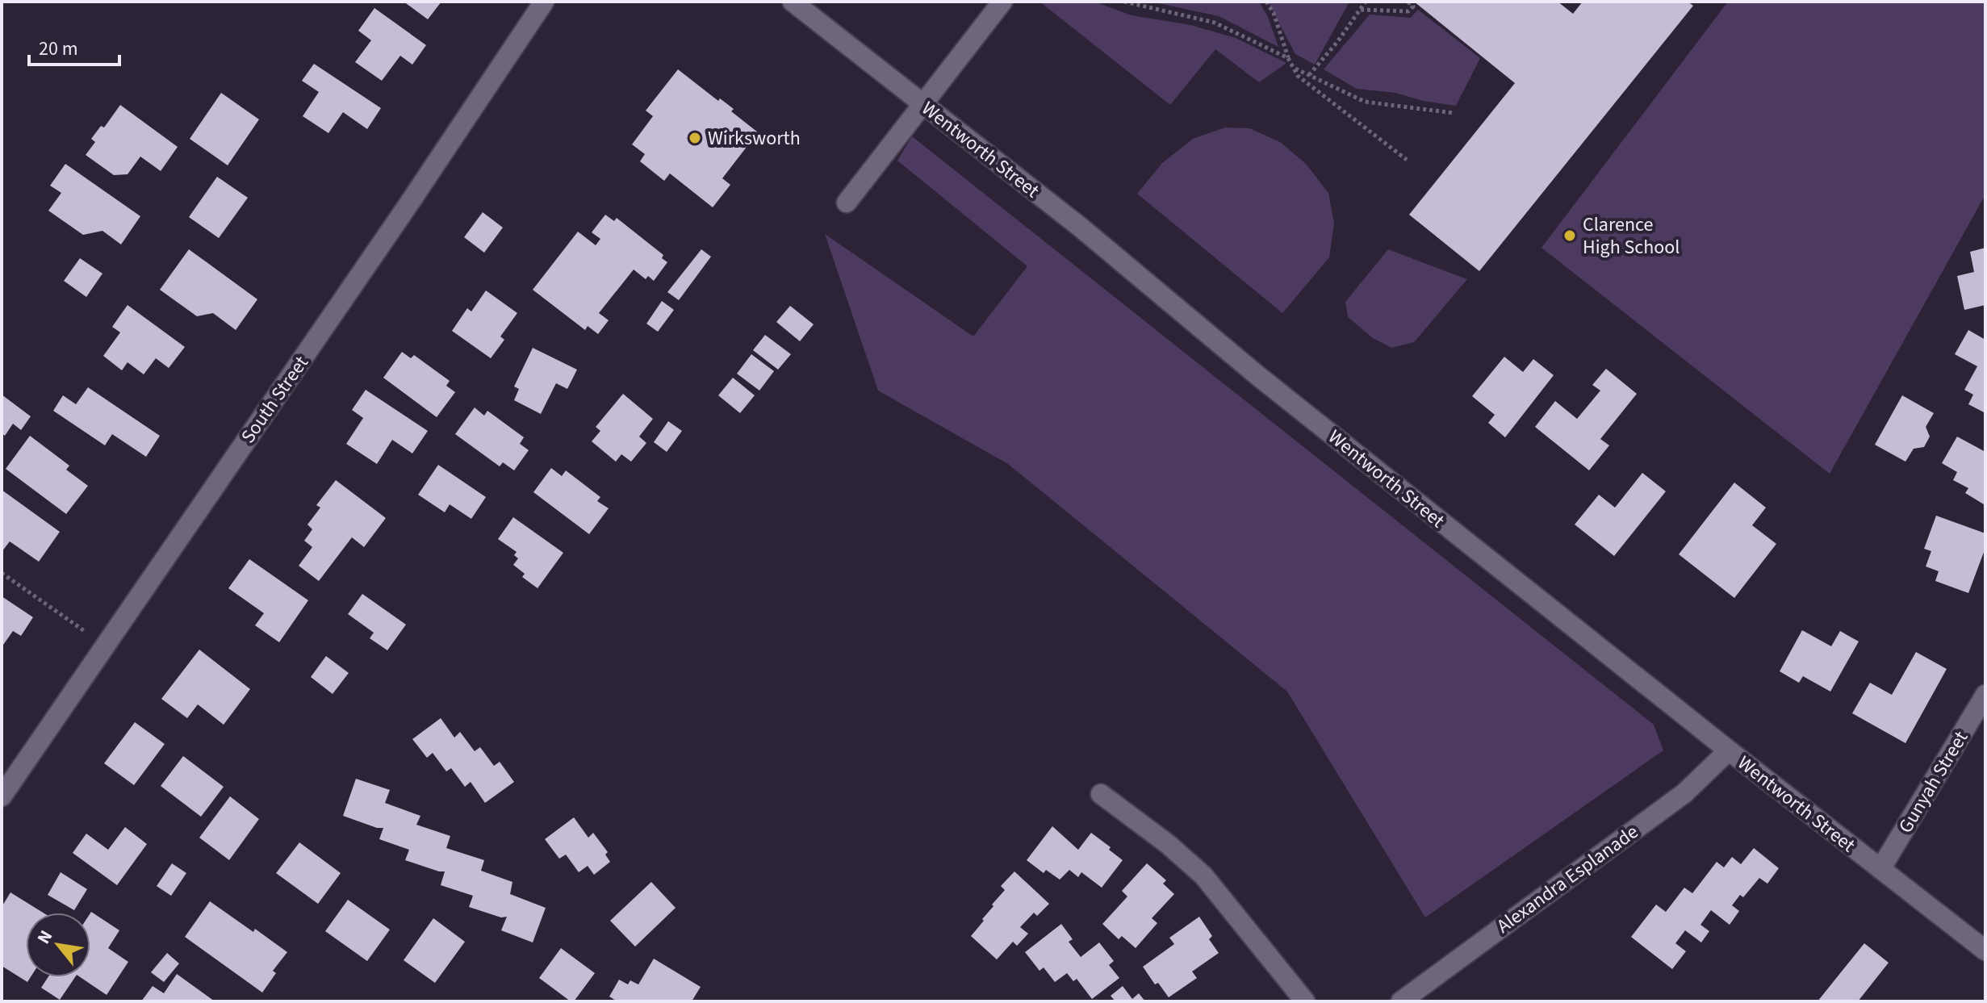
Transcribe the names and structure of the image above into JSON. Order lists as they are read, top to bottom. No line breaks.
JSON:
{"streets":{"street":["Wentworth Street","South Street","Gunyah Street","Alexandra Esplanade"]},"crossings":[["Wentworth Street","Gunyah Street"],["Wentworth Street","Alexandra Esplanade"]],"places":["Wirksworth","Clarence High School"],"scale_bar":"20 m","north":"top left"}
